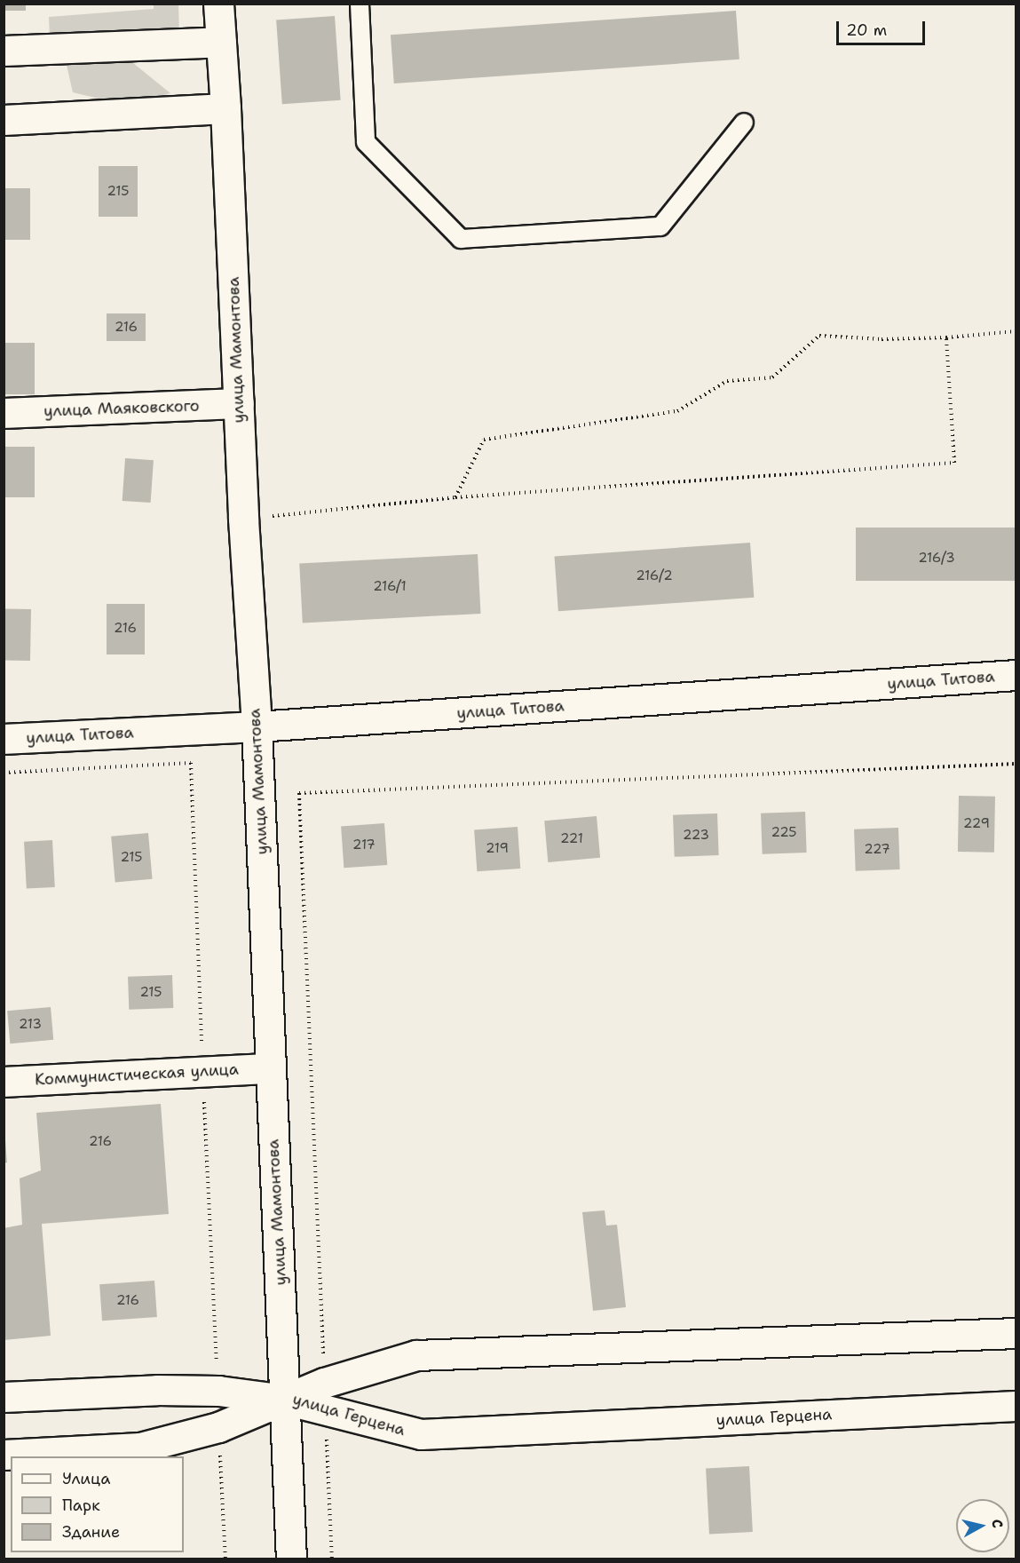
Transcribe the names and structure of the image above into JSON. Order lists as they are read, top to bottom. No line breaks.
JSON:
{"streets":{"street":["улица Мамонтова","улица Маяковского","улица Титова","Коммунистическая улица","улица Герцена"]},"crossings":[["улица Мамонтова","улица Маяковского"],["улица Мамонтова","улица Титова"],["улица Мамонтова","Коммунистическая улица"],["улица Мамонтова","улица Герцена"]],"house_numbers":["215","216","216/3","216/2","216/1","216","229","225","223","221","217","219","227","215","215","213","216","216"],"legend":["Улица","Парк","Здание"],"scale_bar":"20 m","north":"right"}
